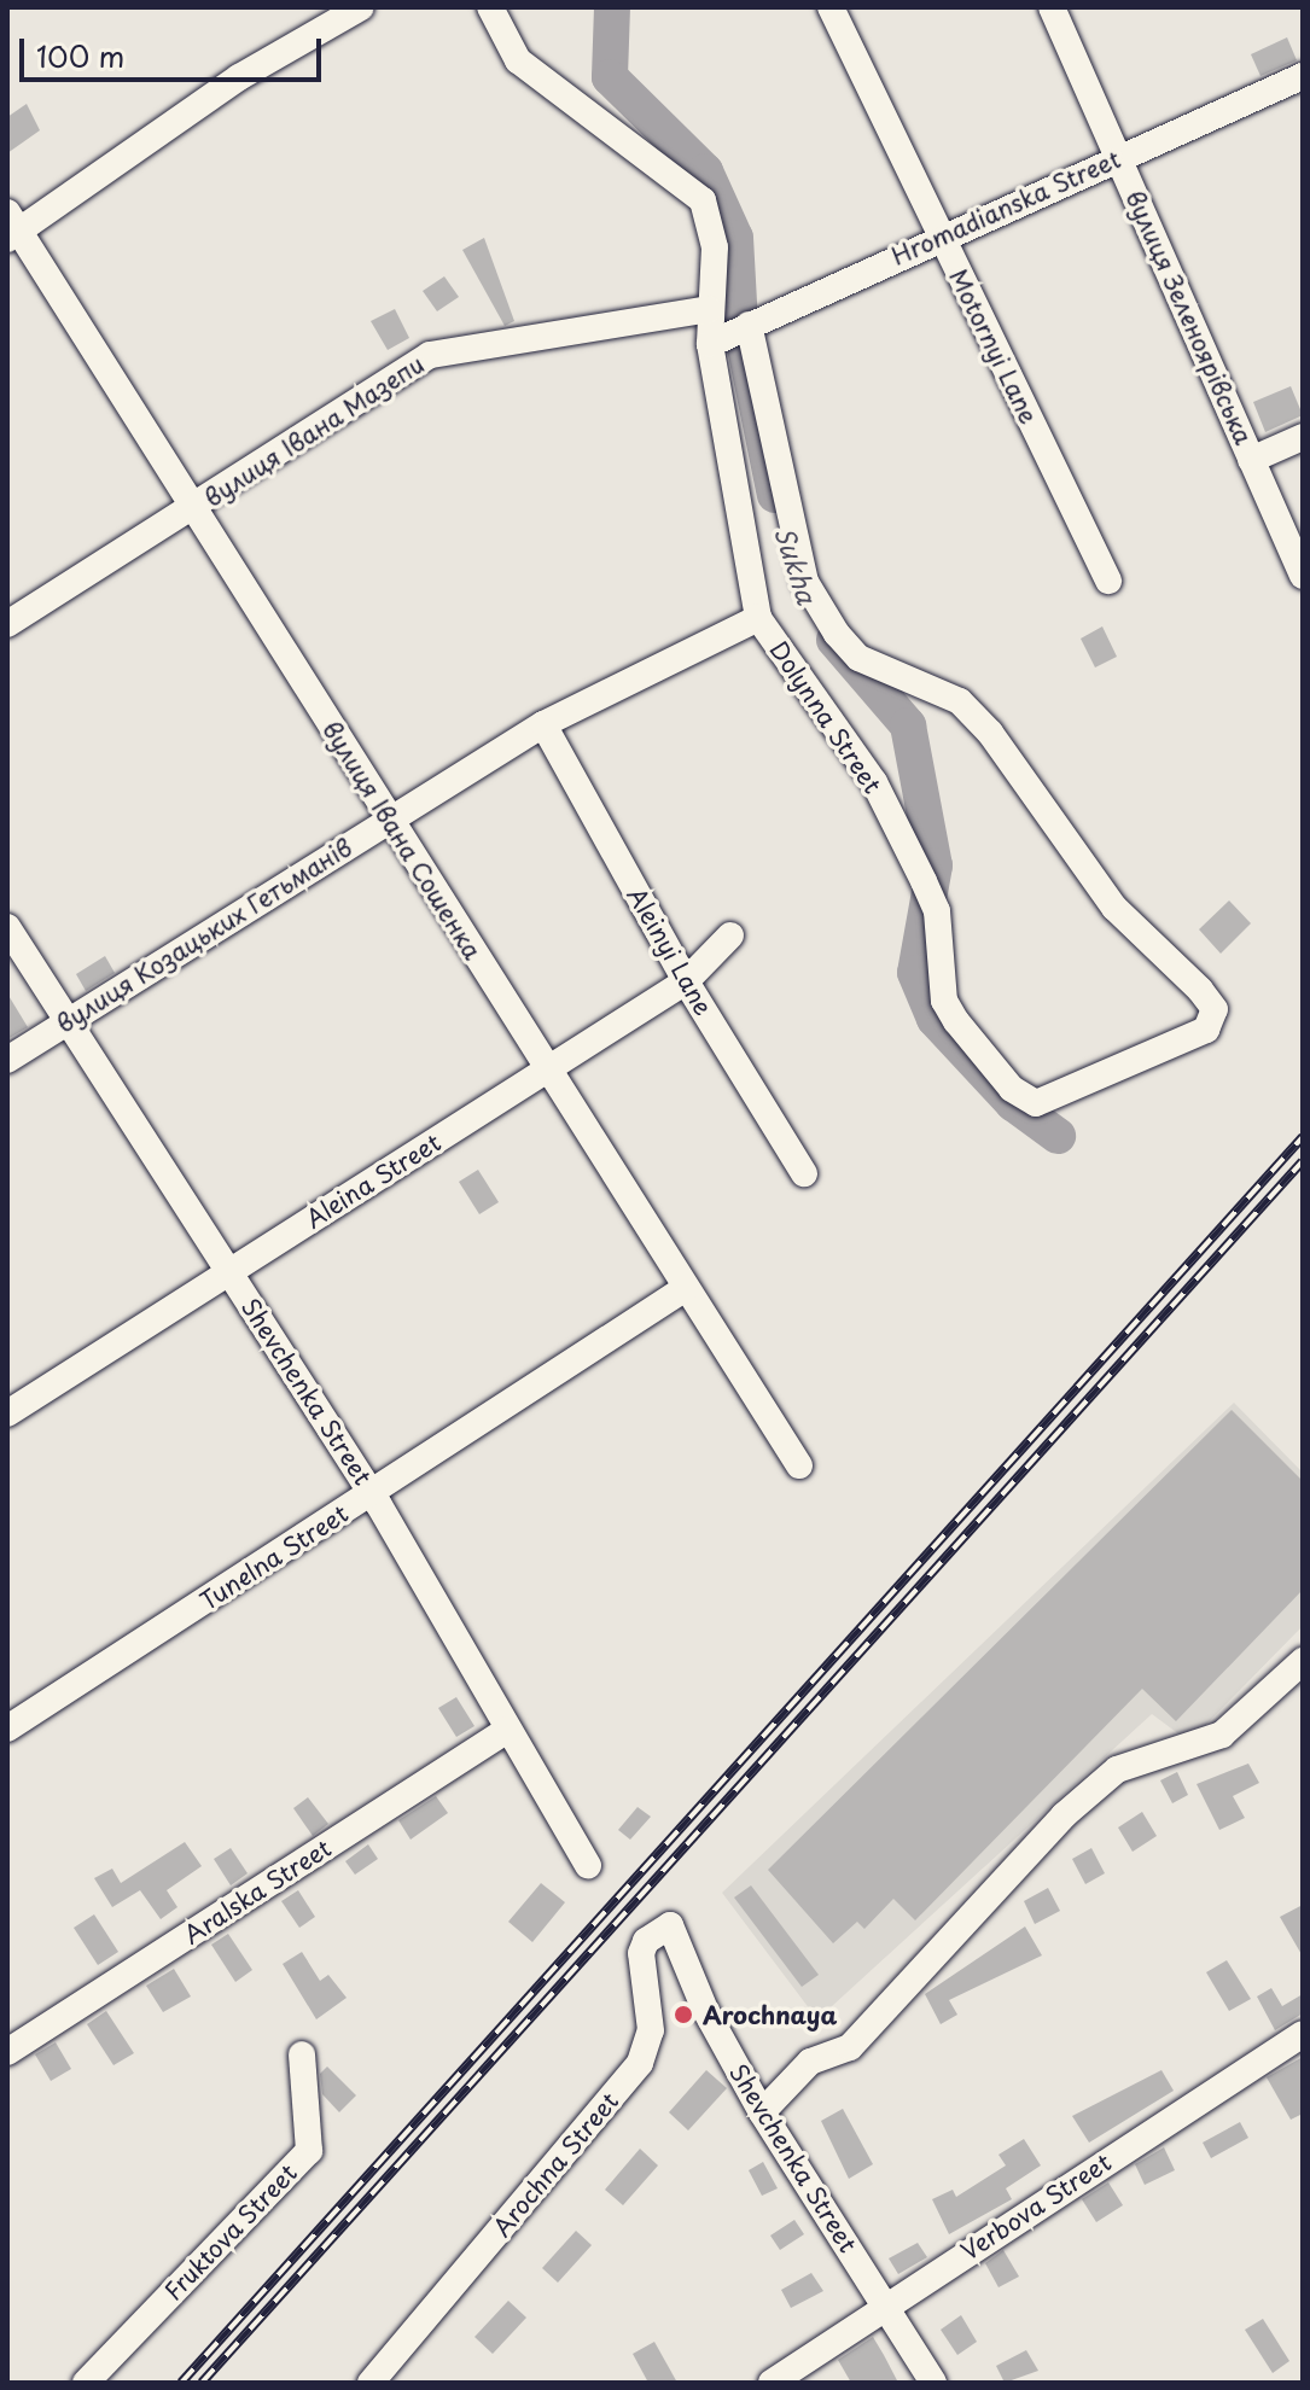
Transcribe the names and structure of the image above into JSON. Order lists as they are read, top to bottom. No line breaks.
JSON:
{"streets":{"street":["Hromadianska Street","вулиця Зеленоярівська","Motornyi Lane","вулиця Івана Мазепи","Dolynna Street","вулиця Івана Сошенка","вулиця Козацьких Гетьманів","Aleinyi Lane","Aleina Street","Shevchenka Street","Tunelna Street","Aralska Street","Arochna Street","Verbova Street","Fruktova Street"]},"crossings":[["Hromadianska Street","вулиця Зеленоярівська"],["Hromadianska Street","Motornyi Lane"],["Hromadianska Street","Dolynna Street"],["вулиця Івана Мазепи","Dolynna Street"],["вулиця Івана Мазепи","вулиця Івана Сошенка"],["Dolynna Street","вулиця Козацьких Гетьманів"],["вулиця Івана Сошенка","вулиця Козацьких Гетьманів"],["вулиця Івана Сошенка","Aleina Street"],["вулиця Івана Сошенка","Tunelna Street"],["вулиця Козацьких Гетьманів","Aleinyi Lane"],["вулиця Козацьких Гетьманів","Shevchenka Street"],["Aleinyi Lane","Aleina Street"],["Aleina Street","Shevchenka Street"],["Shevchenka Street","Tunelna Street"],["Shevchenka Street","Aralska Street"],["Shevchenka Street","Arochna Street"],["Shevchenka Street","Verbova Street"]],"water":["Sukha"],"places":["Arochnaya"],"scale_bar":"100 m"}
